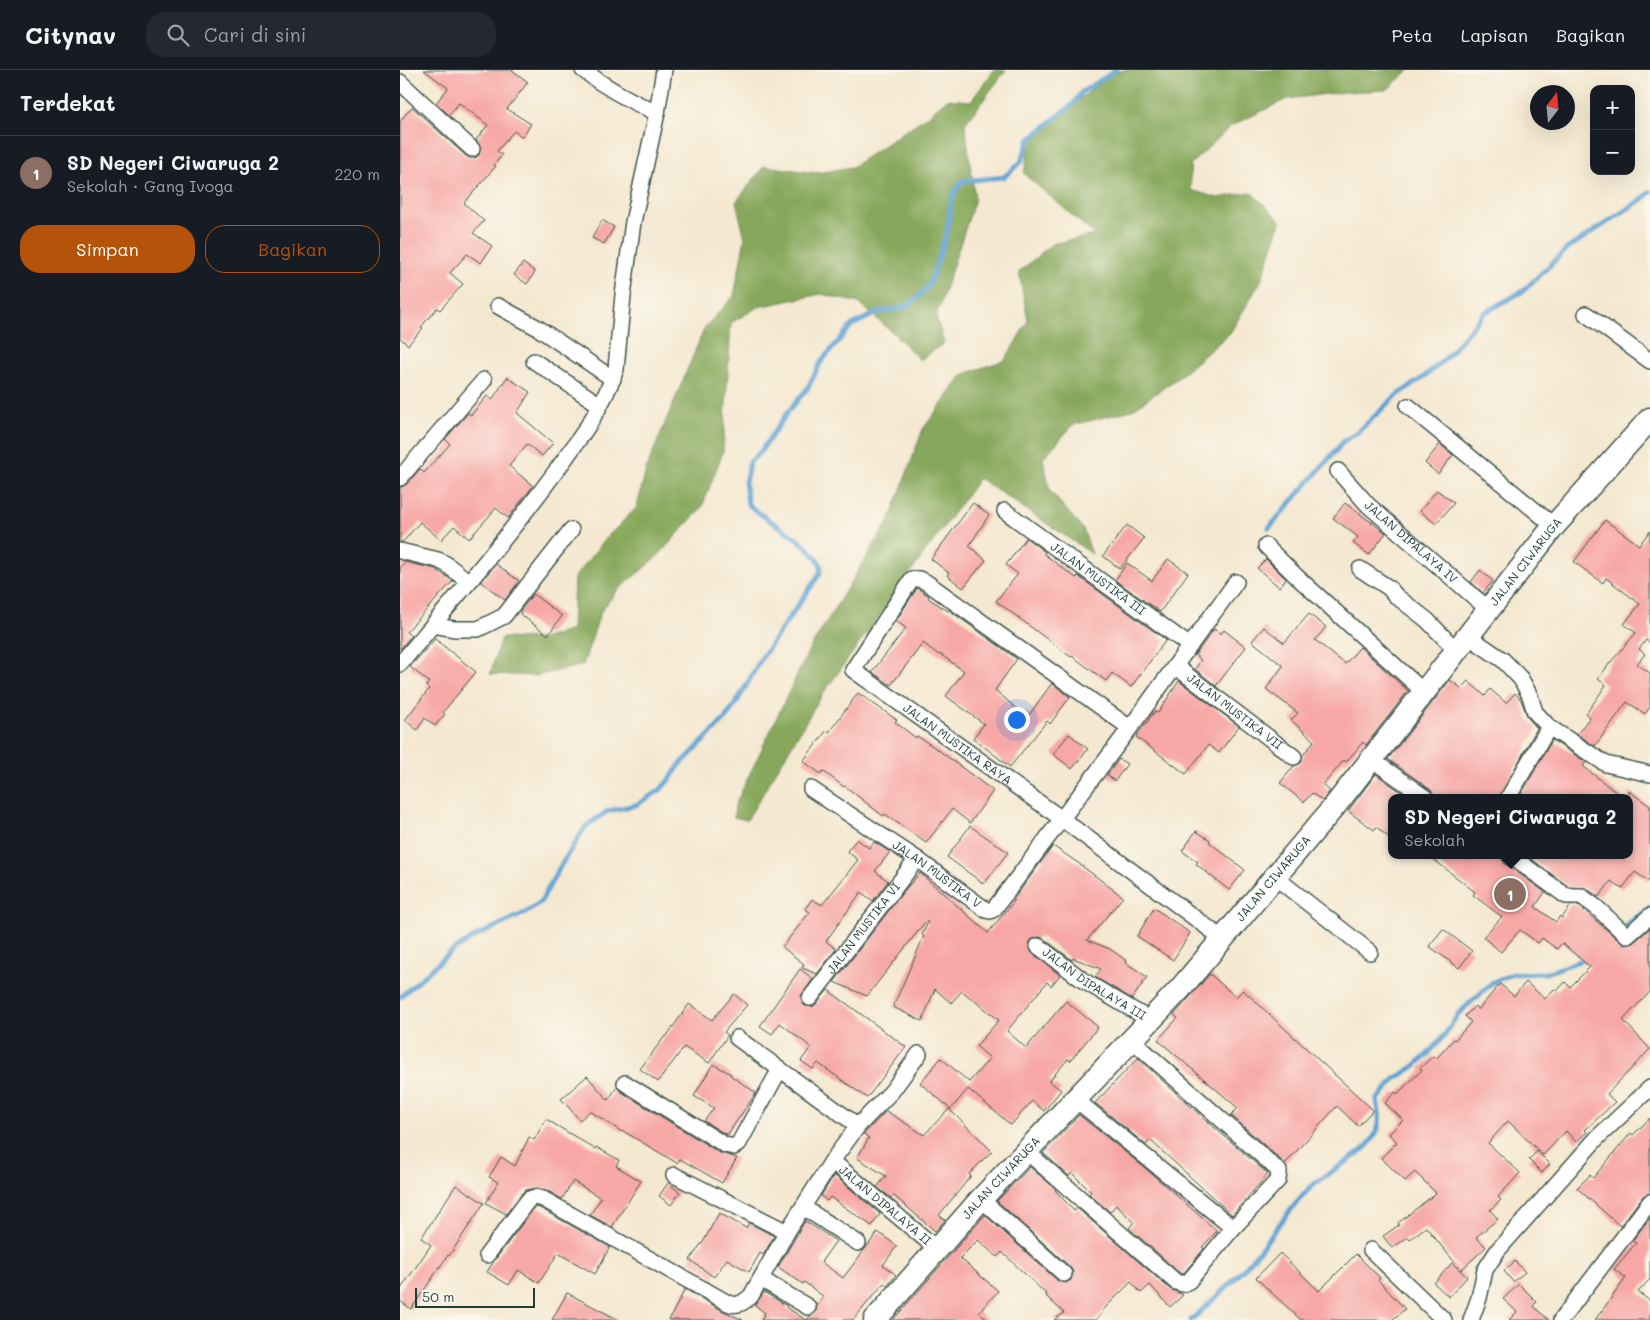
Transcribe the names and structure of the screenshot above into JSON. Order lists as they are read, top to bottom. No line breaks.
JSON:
{"streets":{"street":["JALAN DIPALAYA IV","JALAN CIWARUGA","JALAN MUSTIKA III","JALAN MUSTIKA VII","JALAN MUSTIKA RAYA","JALAN MUSTIKA V","JALAN MUSTIKA VI","JALAN DIPALAYA III","JALAN DIPALAYA II"]},"crossings":[["JALAN DIPALAYA IV","JALAN CIWARUGA"],["JALAN CIWARUGA","JALAN MUSTIKA RAYA"],["JALAN CIWARUGA","JALAN DIPALAYA III"],["JALAN CIWARUGA","JALAN DIPALAYA II"],["JALAN MUSTIKA RAYA","JALAN MUSTIKA V"],["JALAN MUSTIKA V","JALAN MUSTIKA VI"]],"scale_bar":"50 m","north":"top","page":{"header":"Citynav","search":"Cari di sini","nav":["Peta","Lapisan","Bagikan"],"heading":"Terdekat","map_buttons":["+","−"],"list":[{"mark":"1","name":"SD Negeri Ciwaruga 2","note":"Sekolah · Gang Ivoga","value":"220 m"}],"buttons":["Simpan","Bagikan"],"popup":["SD Negeri Ciwaruga 2","Sekolah"],"pins":"1","scale":"50 m"}}
